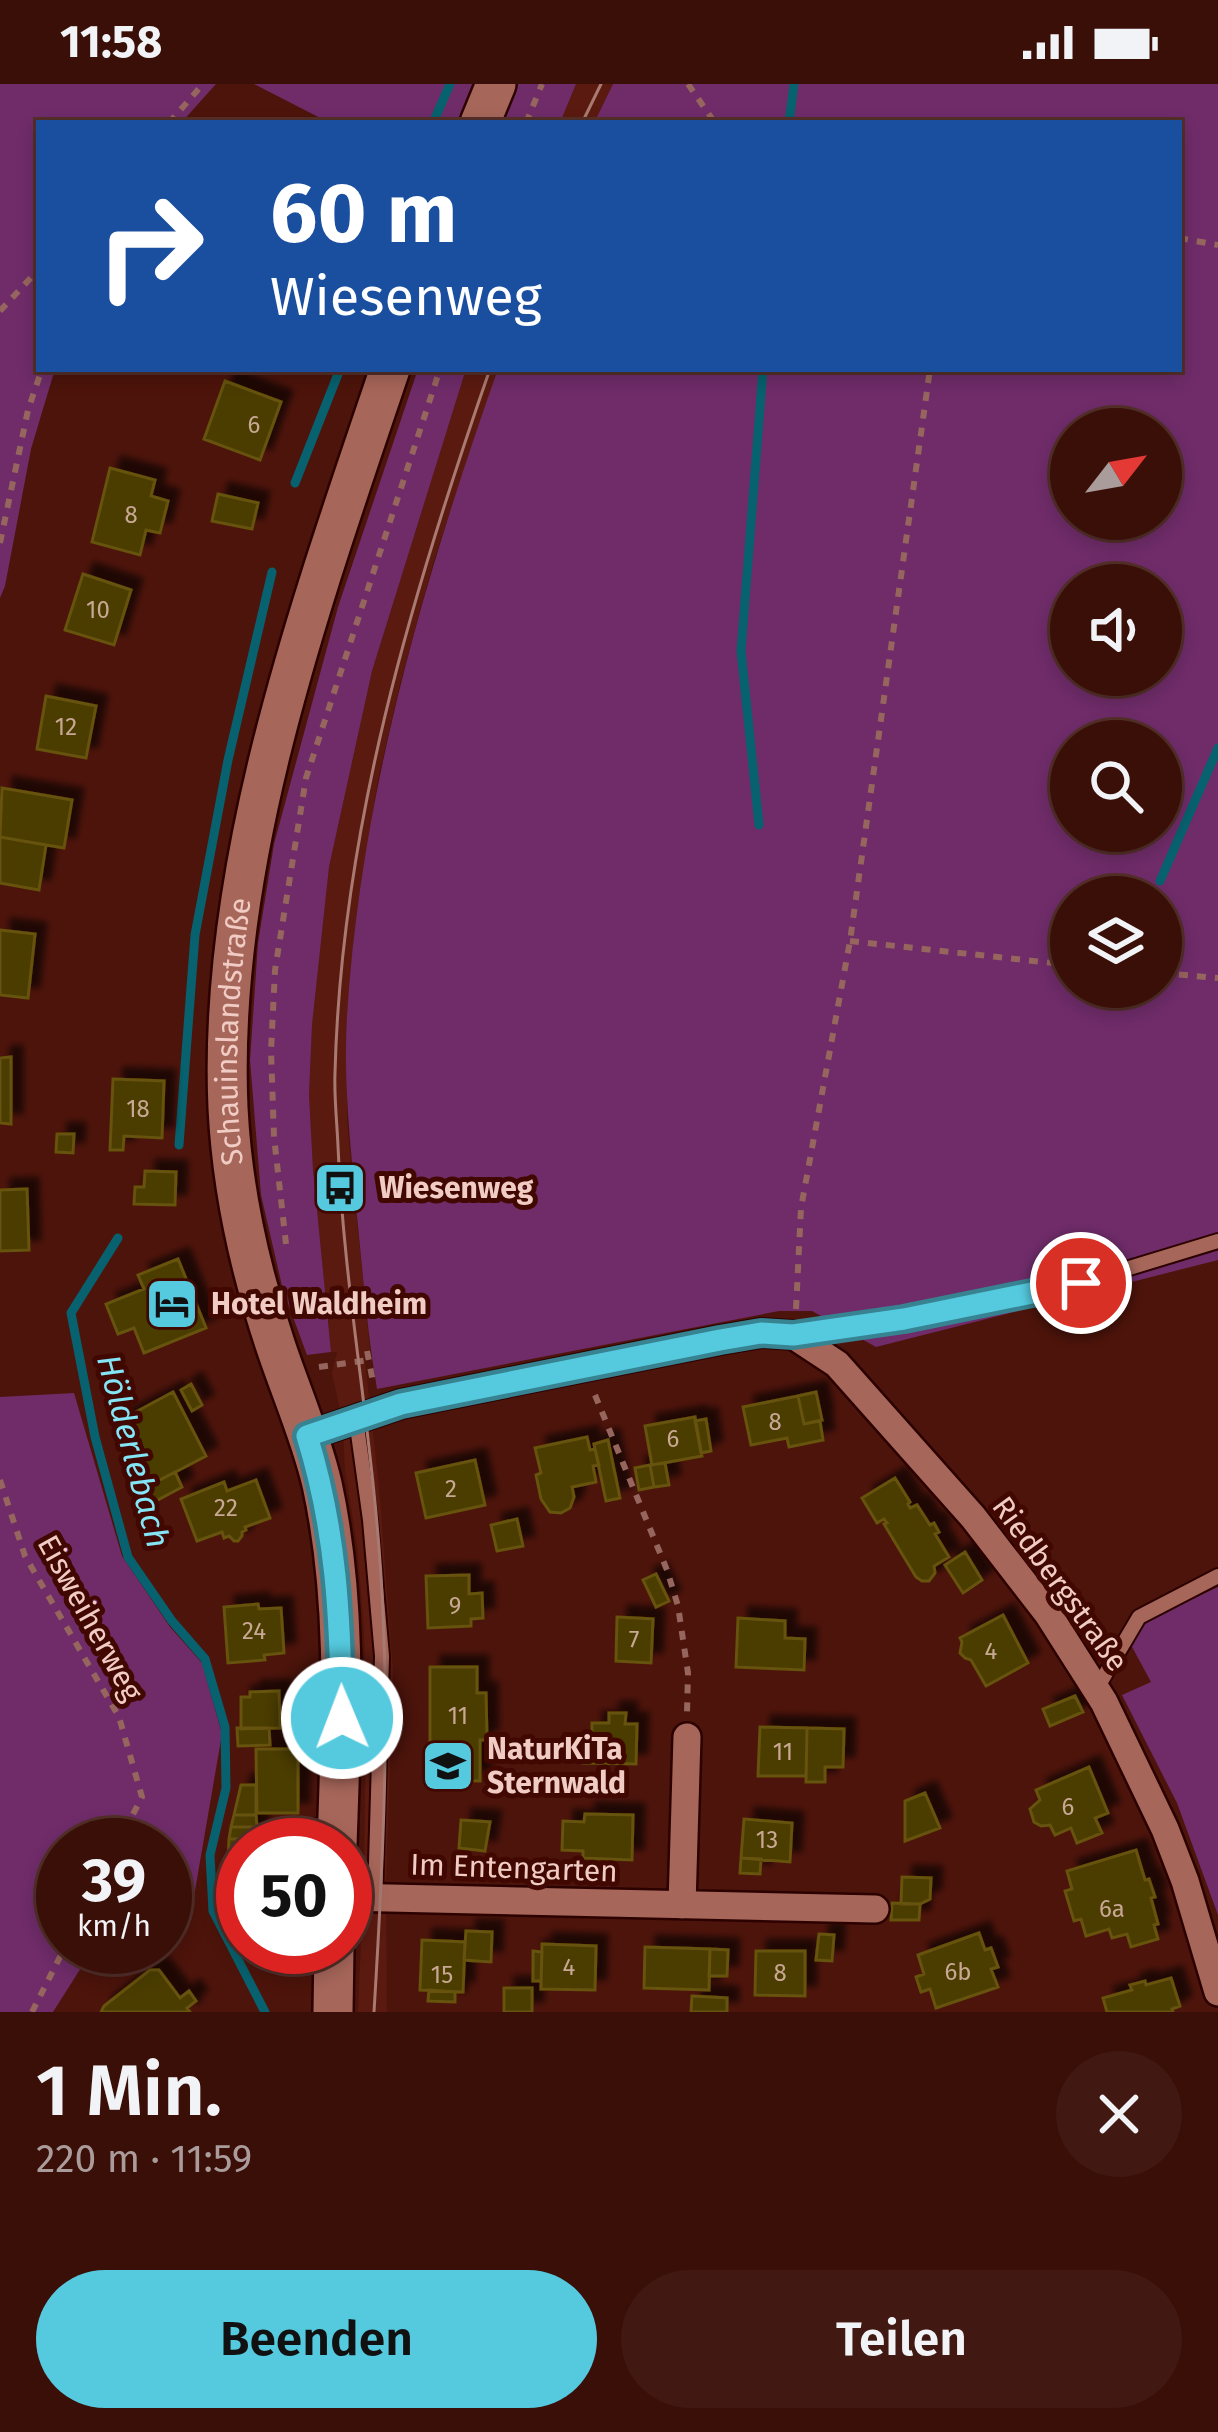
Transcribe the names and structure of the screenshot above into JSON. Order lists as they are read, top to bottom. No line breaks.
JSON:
{"streets":{"main road":["Schauinslandstraße"],"street":["Riedbergstraße","Im Entengarten"],"path":["Eisweiherweg"]},"water":["Hölderlebach"],"places":{"bus stop":["Wiesenweg"],"hotel":["Hotel Waldheim"],"school or university":["NaturKiTa Sternwald"]},"house_numbers":["6","8","10","12","18","8","6","2","22","9","24","7","4","11","11","6","13","6a","4","6b","8","15"],"north":"top right","page":{"status":"11:58","turn":["60 m","Wiesenweg"],"speed":"39 km/h","limit":"50","heading":["1 Min.","220 m · 11:59"],"buttons":["Beenden","Teilen"]}}
